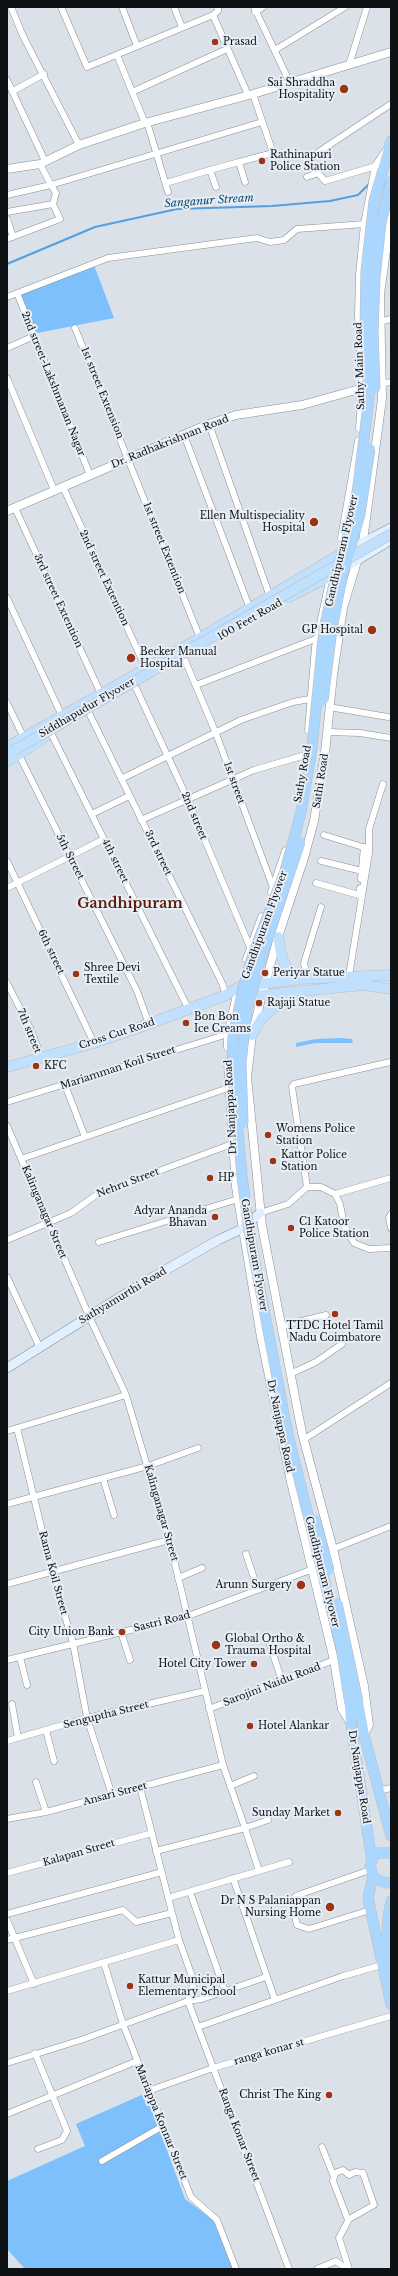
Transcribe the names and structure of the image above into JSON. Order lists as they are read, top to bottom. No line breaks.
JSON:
{"streets":{"highway":["Gandhipuram Flyover","Dr Nanjappa Road"],"main road":["100 Feet Road","Siddhapudur Flyover","Cross Cut Road","Sathyamurthi Road"],"street":["Sathy Main Road","2nd street-Lakshmanan Nagar","1st street Extension","Dr. Radhakrishnan Road","1st street Extention","2nd street Extention","3rd street Extention","Sathy Road","Sathi Road","1st street","2nd street","3rd street","5th Street","4th street","6th street","7th street","Mariamman Koil Street","Nehru Street","Kalinganagar Street","Rama Koil Street","Sastri Road","Sarojini Naidu Road","Senguptha Street","Ansari Street","Kalapan Street","ranga konar st","Mariappa Konnar Street","Ranga Konar Street"]},"crossings":[["Sathy Main Road","Dr. Radhakrishnan Road"],["Sathy Main Road","Gandhipuram Flyover"],["Sathy Main Road","100 Feet Road"],["Sathy Main Road","Sathy Road"],["Sathy Main Road","Sathi Road"],["2nd street-Lakshmanan Nagar","Dr. Radhakrishnan Road"],["1st street Extension","Dr. Radhakrishnan Road"],["1st street Extension","1st street Extention"],["Dr. Radhakrishnan Road","1st street Extention"],["Dr. Radhakrishnan Road","2nd street Extention"],["Dr. Radhakrishnan Road","3rd street Extention"],["1st street Extention","100 Feet Road"],["Gandhipuram Flyover","Dr Nanjappa Road"],["2nd street Extention","100 Feet Road"],["3rd street Extention","100 Feet Road"],["100 Feet Road","Siddhapudur Flyover"],["100 Feet Road","Sathy Road"],["100 Feet Road","Sathi Road"],["100 Feet Road","1st street"],["100 Feet Road","2nd street"],["100 Feet Road","3rd street"],["100 Feet Road","5th Street"],["100 Feet Road","4th street"],["Siddhapudur Flyover","5th Street"],["Sathy Road","1st street"],["Sathy Road","2nd street"],["Sathi Road","1st street"],["Sathi Road","Dr Nanjappa Road"],["3rd street","Cross Cut Road"],["3rd street","Dr Nanjappa Road"],["5th Street","Cross Cut Road"],["4th street","Cross Cut Road"],["6th street","Cross Cut Road"],["7th street","Cross Cut Road"],["Cross Cut Road","Dr Nanjappa Road"],["Mariamman Koil Street","Dr Nanjappa Road"],["Dr Nanjappa Road","Nehru Street"],["Dr Nanjappa Road","Sathyamurthi Road"],["Dr Nanjappa Road","Sastri Road"],["Dr Nanjappa Road","Sarojini Naidu Road"],["Nehru Street","Kalinganagar Street"],["Kalinganagar Street","Sathyamurthi Road"],["Kalinganagar Street","Sastri Road"],["Kalinganagar Street","Sarojini Naidu Road"],["Kalinganagar Street","Senguptha Street"],["Kalinganagar Street","Ansari Street"],["Rama Koil Street","Sastri Road"],["Rama Koil Street","Senguptha Street"],["Rama Koil Street","Ansari Street"],["ranga konar st","Mariappa Konnar Street"],["ranga konar st","Ranga Konar Street"]],"districts":["Gandhipuram"],"water":["Sanganur Stream"],"places":["Prasad","Sai Shraddha Hospitality","Rathinapuri Police Station","Ellen Multispeciality Hospital","GP Hospital","Becker Manual Hospital","Periyar Statue","Shree Devi Textile","Rajaji Statue","Bon Bon Ice Creams","KFC","Womens Police Station","Kattor Police Station","HP","Adyar Ananda Bhavan","C1 Katoor Police Station","TTDC Hotel Tamil Nadu Coimbatore","Arunn Surgery","City Union Bank","Global Ortho & Trauma Hospital","Hotel City Tower","Hotel Alankar","Sunday Market","Dr N S Palaniappan Nursing Home","Kattur Municipal Elementary School","Christ The King"]}
